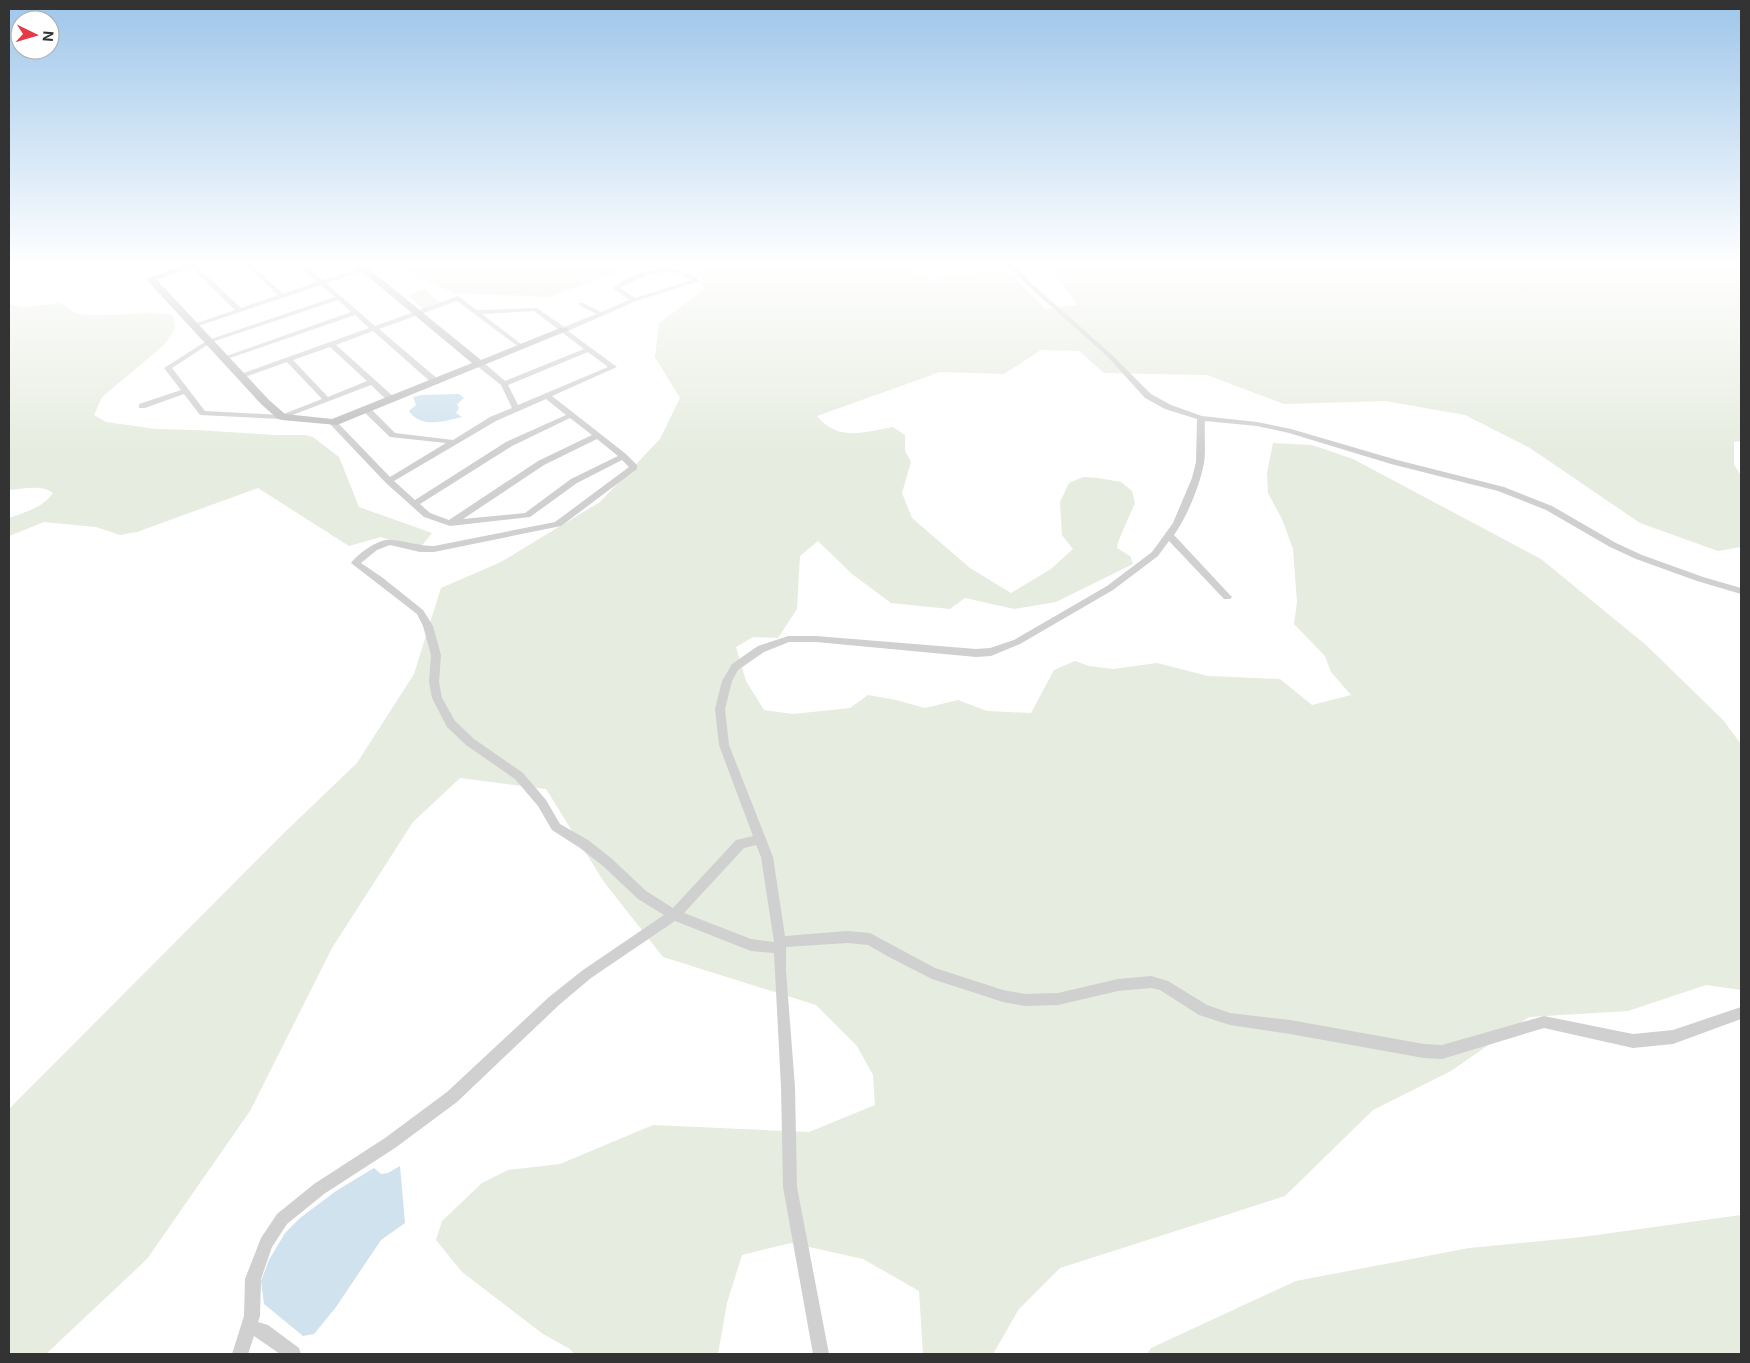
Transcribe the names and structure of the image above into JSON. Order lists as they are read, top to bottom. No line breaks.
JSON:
{"north":"right"}
